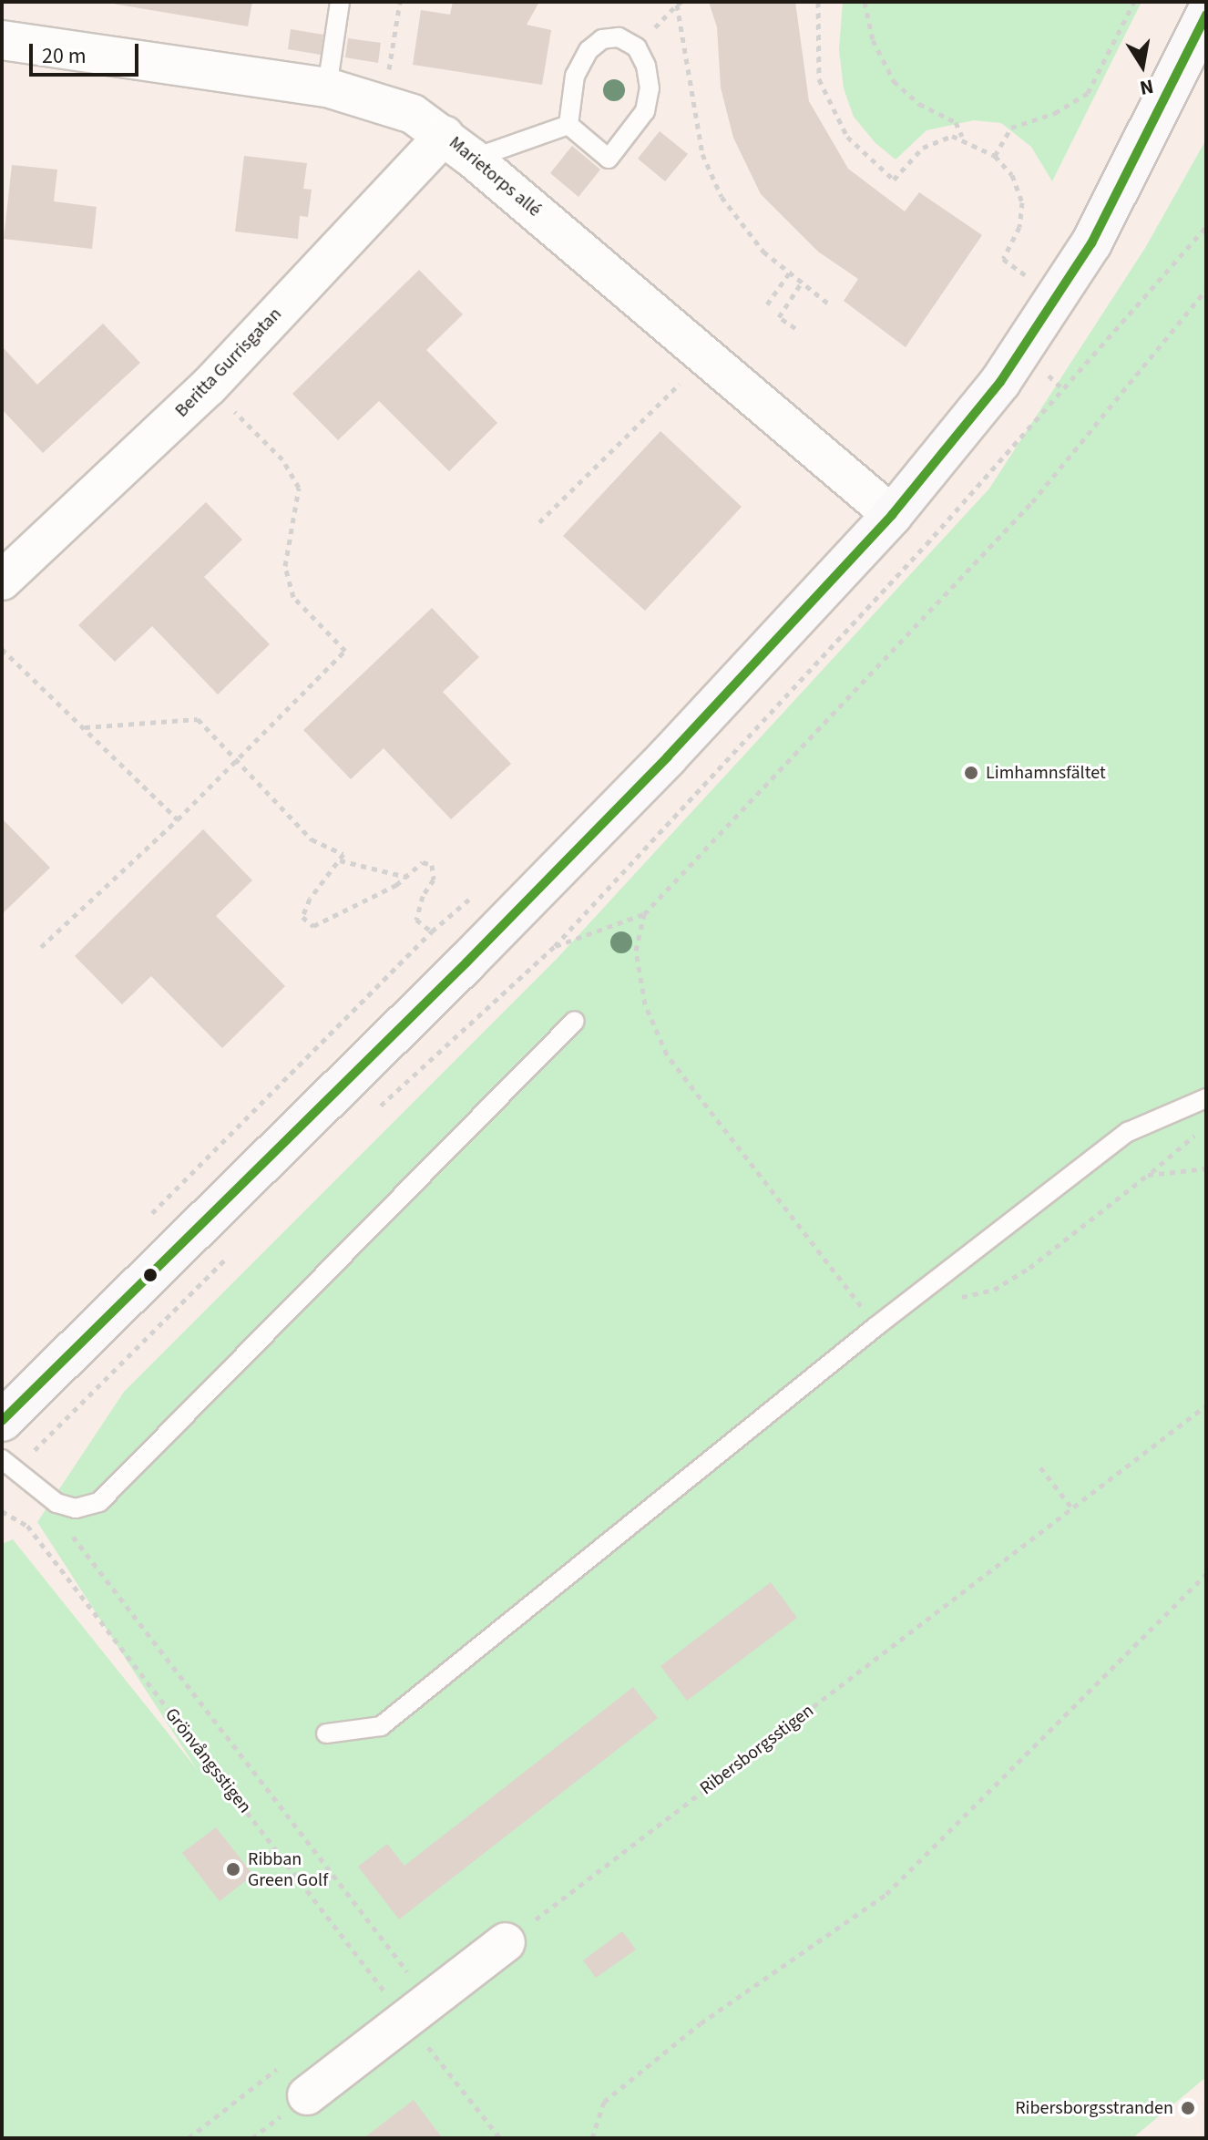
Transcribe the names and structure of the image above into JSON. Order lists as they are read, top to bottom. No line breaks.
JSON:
{"streets":{"street":["Marietorps allé","Beritta Gurrisgatan"],"path":["Ribersborgsstigen","Grönvångsstigen"]},"crossings":[["Marietorps allé","Beritta Gurrisgatan"]],"places":["Limhamnsfältet","Ribban Green Golf","Ribersborgsstranden"],"scale_bar":"20 m","north":"bottom"}
